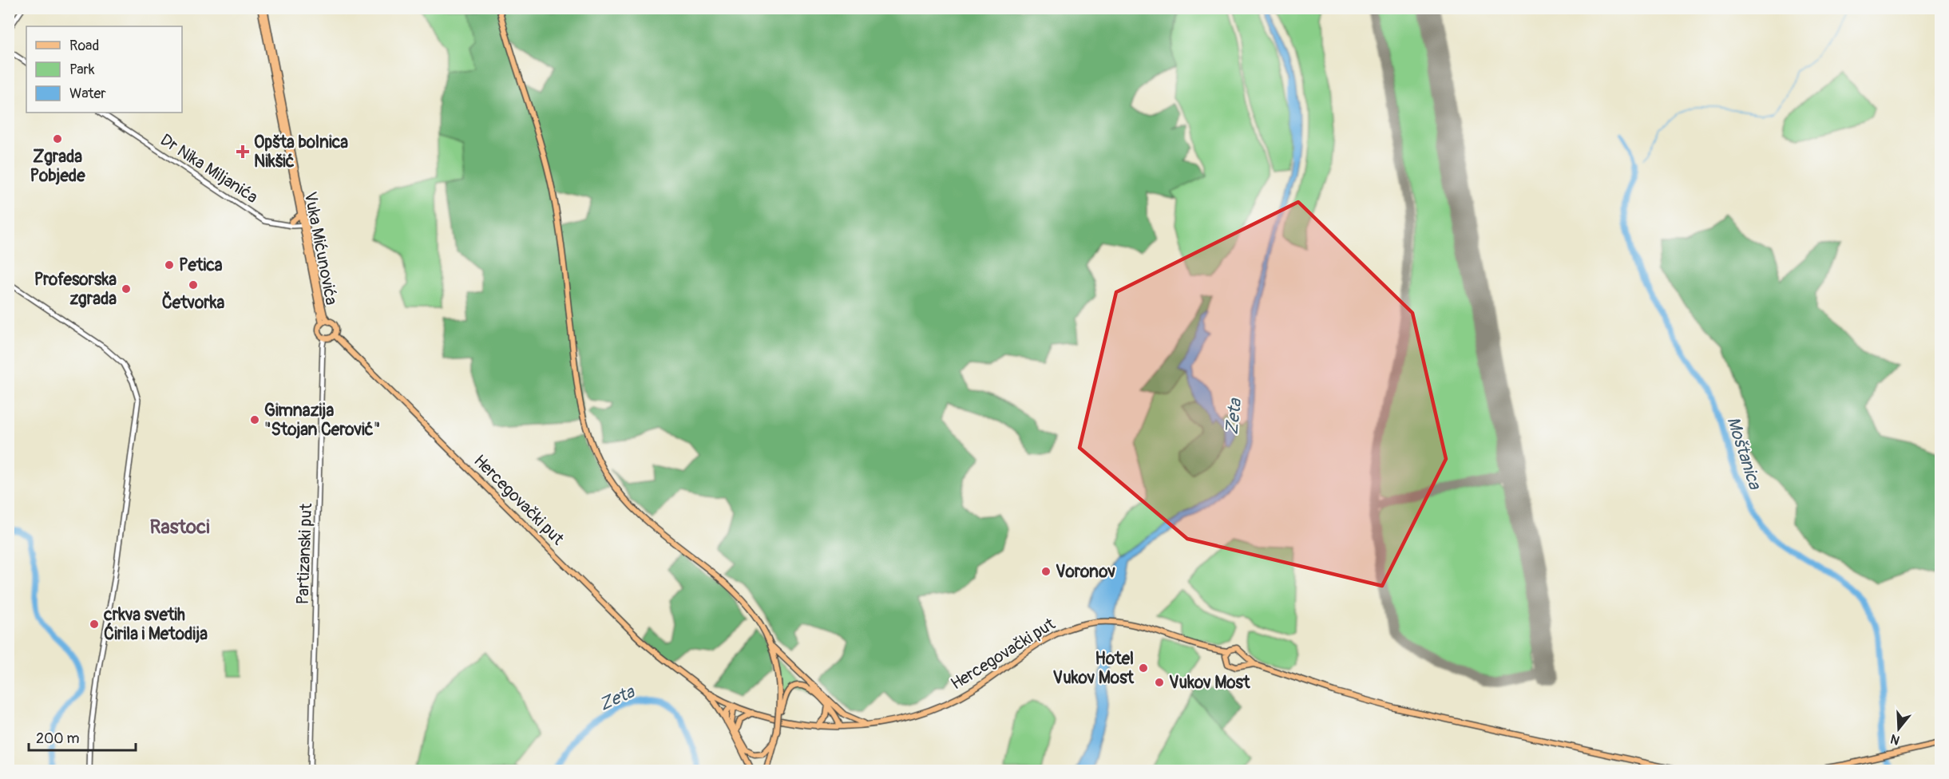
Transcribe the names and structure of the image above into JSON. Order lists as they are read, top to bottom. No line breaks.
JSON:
{"streets":{"main road":["Vuka Mićunovića","Hercegovački put"],"street":["Dr Nika Miljanića","Partizanski put"]},"crossings":[["Dr Nika Miljanića","Vuka Mićunovića"],["Vuka Mićunovića","Hercegovački put"],["Vuka Mićunovića","Partizanski put"],["Hercegovački put","Partizanski put"]],"districts":["Rastoci"],"water":["Zeta","Moštanica"],"places":{"other":["Zgrada Pobjede","Petica","Četvorka","Profesorska zgrada","Gimnazija \"Stojan Cerović\"","Voronov","crkva svetih Ćirila i Metodija","Hotel Vukov Most","Vukov Most"],"health":["Opšta bolnica Nikšić"]},"legend":["Road","Park","Water"],"scale_bar":"200 m","north":"bottom"}
